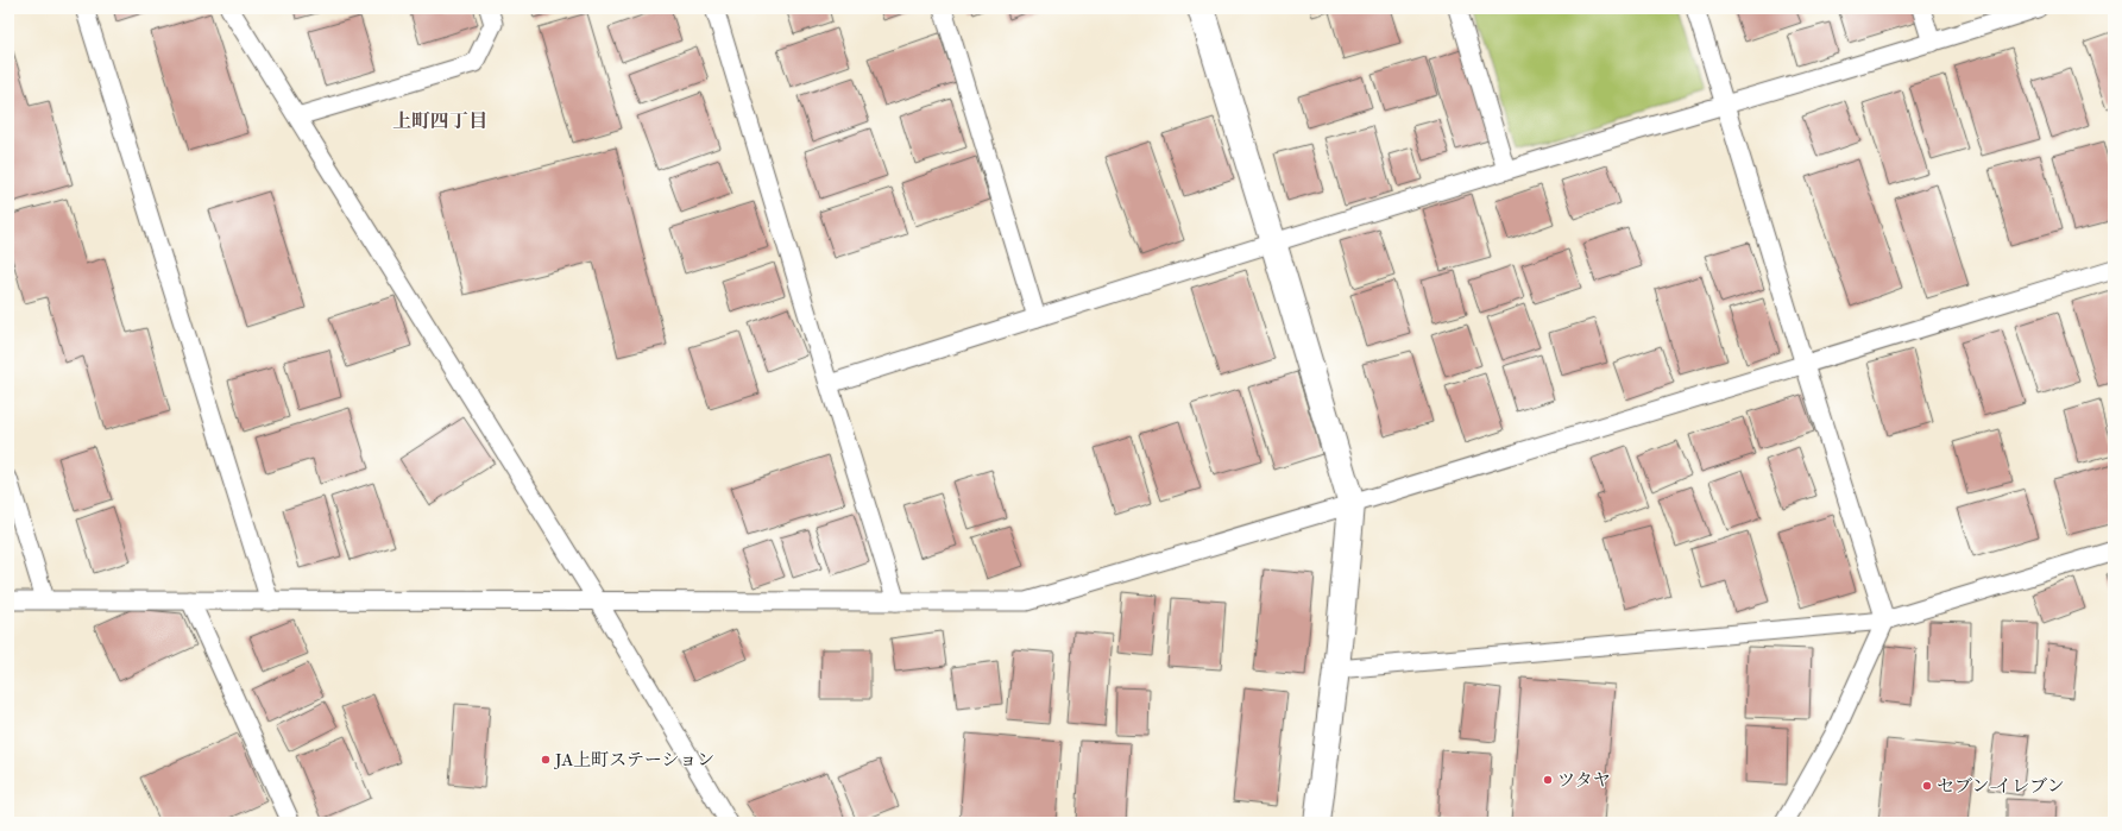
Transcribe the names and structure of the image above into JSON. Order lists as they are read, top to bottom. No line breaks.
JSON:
{"districts":["上町四丁目"],"places":["JA上町ステーション","ツタヤ","セブン-イレブン"]}
